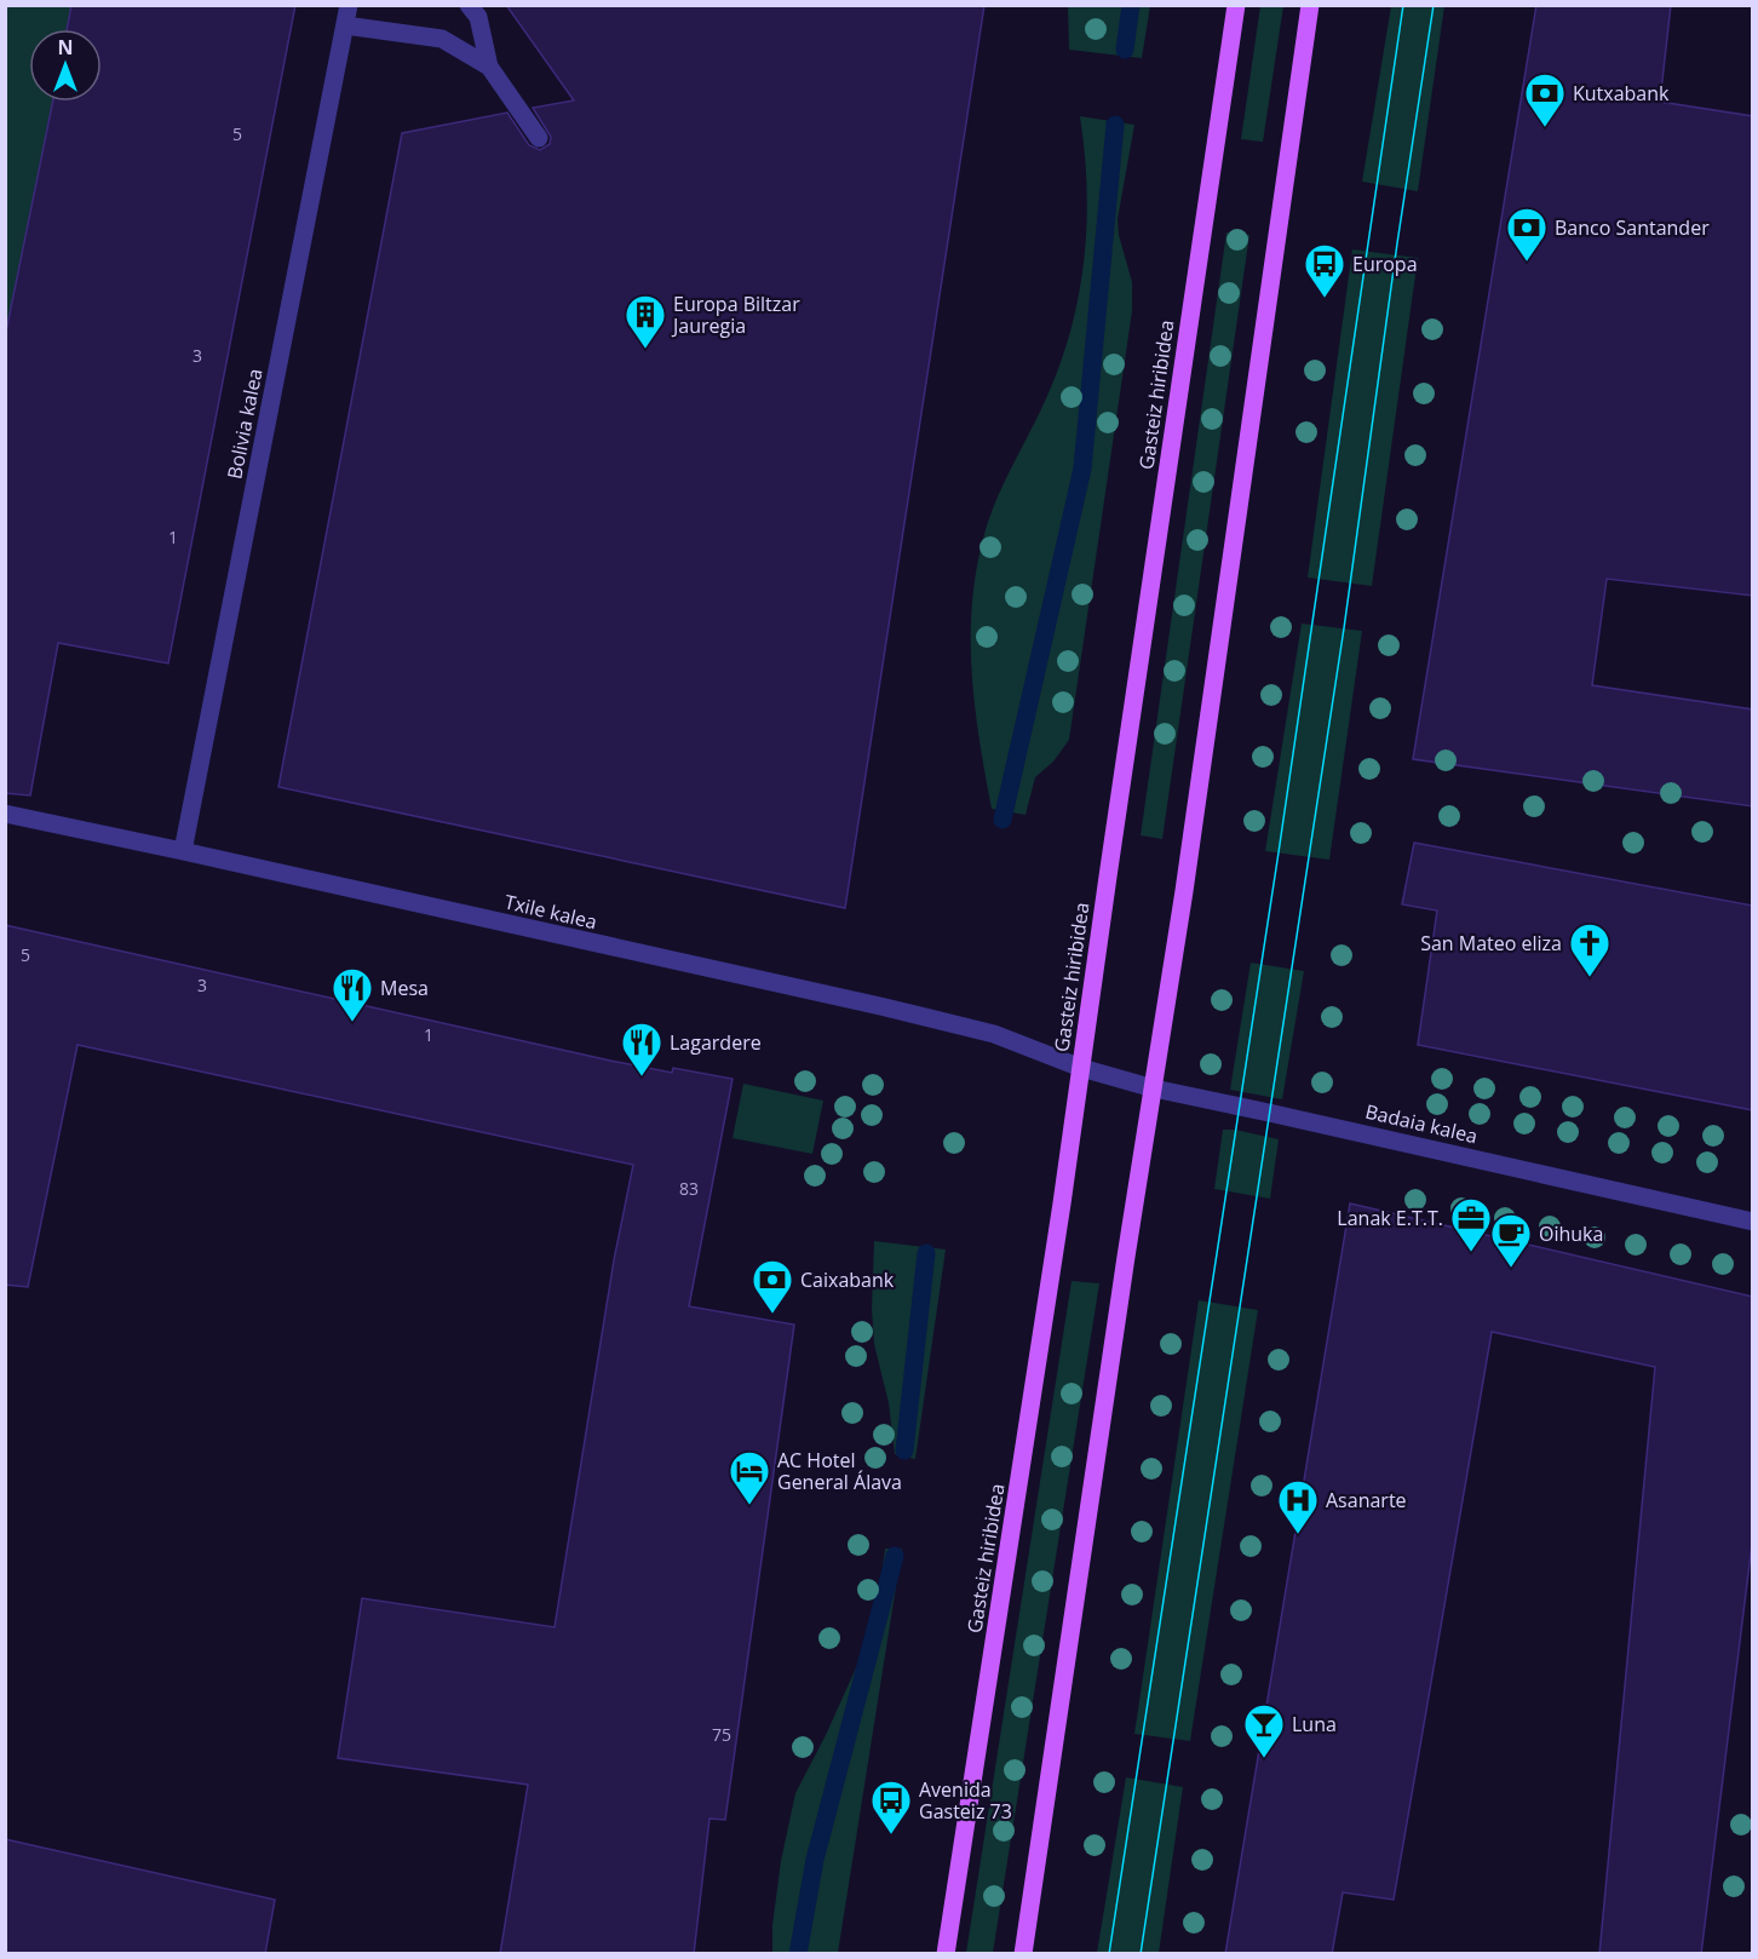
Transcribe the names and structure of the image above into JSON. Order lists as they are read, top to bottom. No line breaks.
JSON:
{"streets":{"main road":["Gasteiz hiribidea"],"street":["Bolivia kalea","Txile kalea","Badaia kalea"]},"crossings":[["Gasteiz hiribidea","Txile kalea"],["Gasteiz hiribidea","Badaia kalea"],["Bolivia kalea","Txile kalea"],["Txile kalea","Badaia kalea"]],"places":{"bank":["Kutxabank","Banco Santander","Caixabank"],"bus stop":["Europa","Avenida Gasteiz 73"],"building":["Europa Biltzar Jauregia"],"church":["San Mateo eliza"],"restaurant":["Mesa","Lagardere"],"office":["Lanak E.T.T."],"cafe":["Oihuka"],"hotel":["AC Hotel General Álava"],"hospital":["Asanarte"],"bar":["Luna"]},"house_numbers":["5","3","1","5","3","1","83","75"],"north":"top"}
